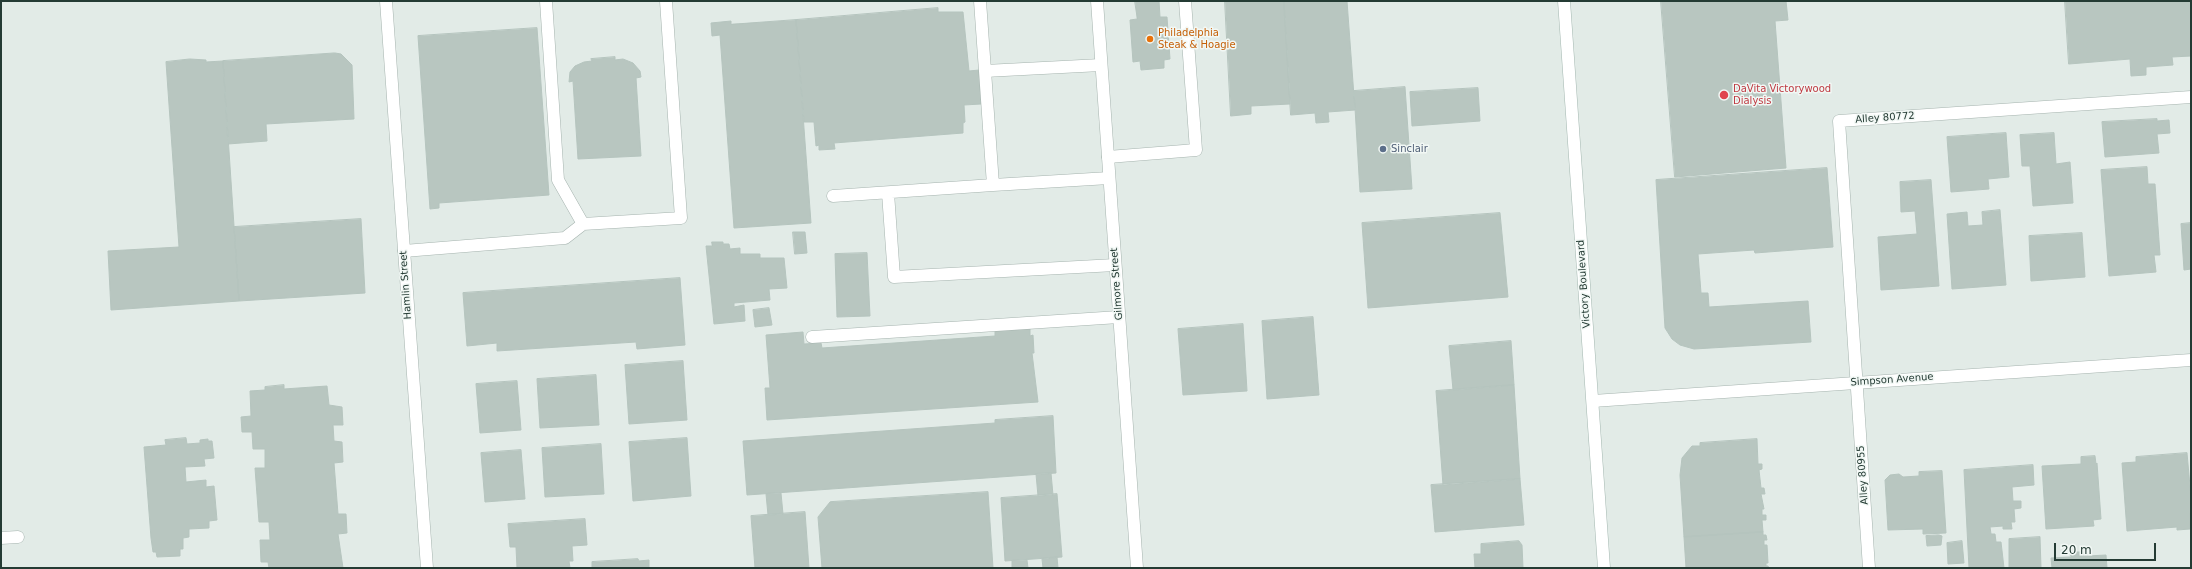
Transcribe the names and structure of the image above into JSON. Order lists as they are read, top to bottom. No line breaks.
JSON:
{"streets":{"street":["Alley 80772","Gilmore Street","Victory Boulevard","Hamlin Street","Simpson Avenue","Alley 80955"]},"crossings":[["Alley 80772","Simpson Avenue"],["Alley 80772","Alley 80955"],["Victory Boulevard","Simpson Avenue"],["Simpson Avenue","Alley 80955"]],"places":["Philadelphia Steak & Hoagie","DaVita Victorywood Dialysis","Sinclair"],"scale_bar":"20 m"}
